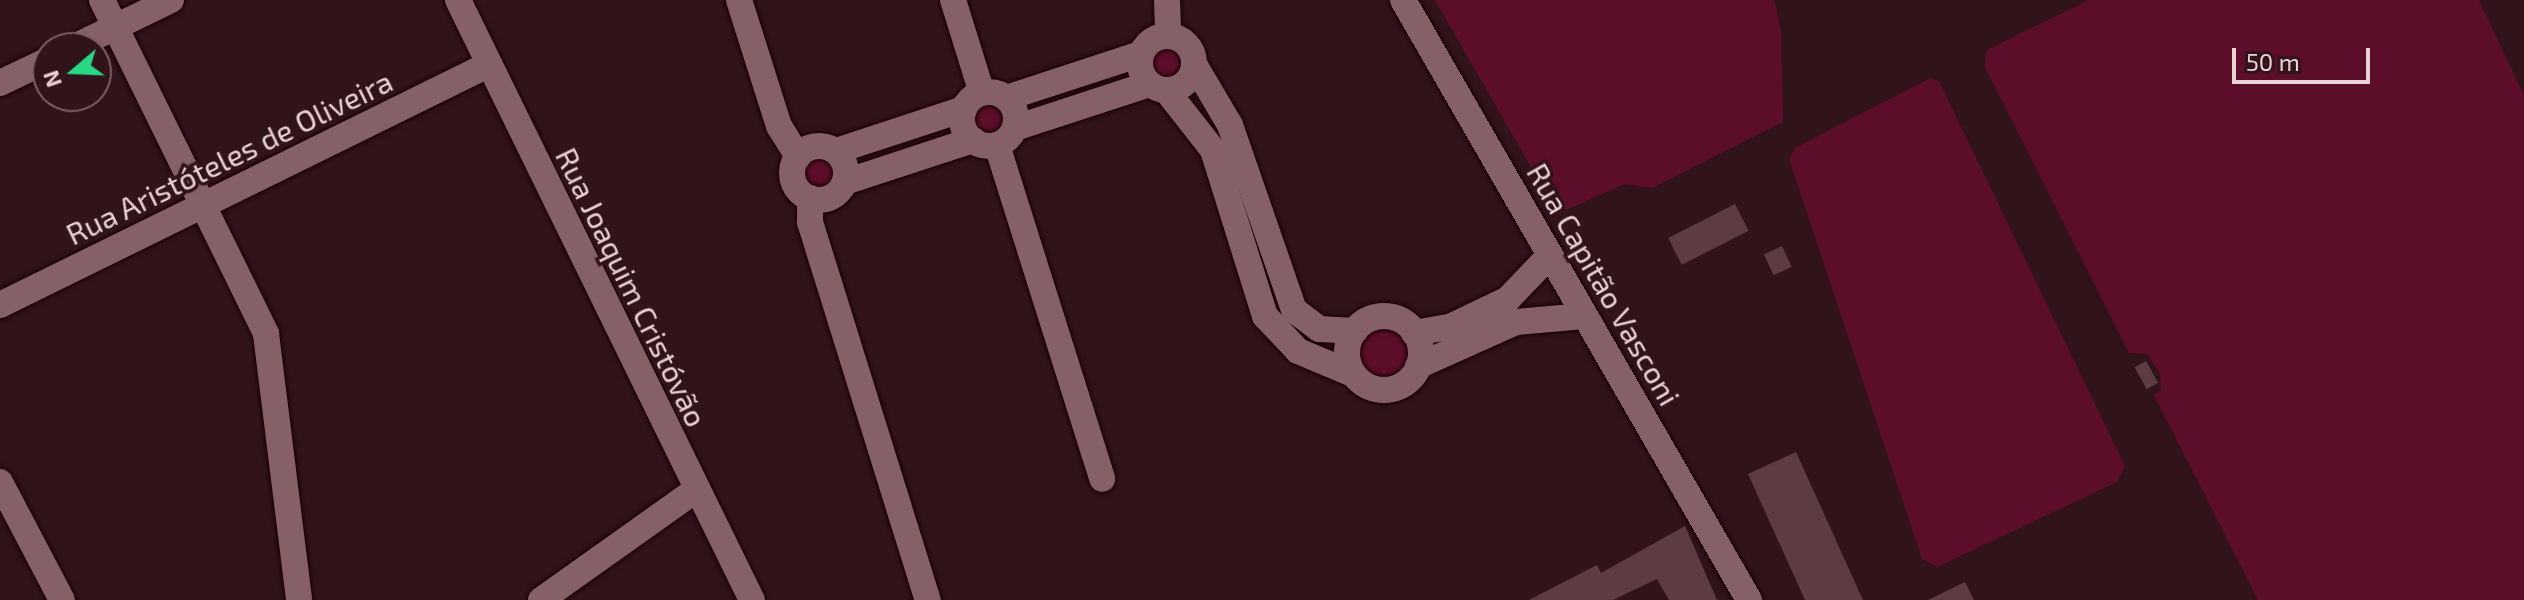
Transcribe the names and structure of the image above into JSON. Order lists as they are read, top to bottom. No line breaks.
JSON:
{"streets":{"street":["Rua Aristóteles de Oliveira","Rua Capitão Vasconi","Rua Joaquim Cristóvão"]},"crossings":[["Rua Aristóteles de Oliveira","Rua Joaquim Cristóvão"]],"scale_bar":"50 m","north":"left"}
